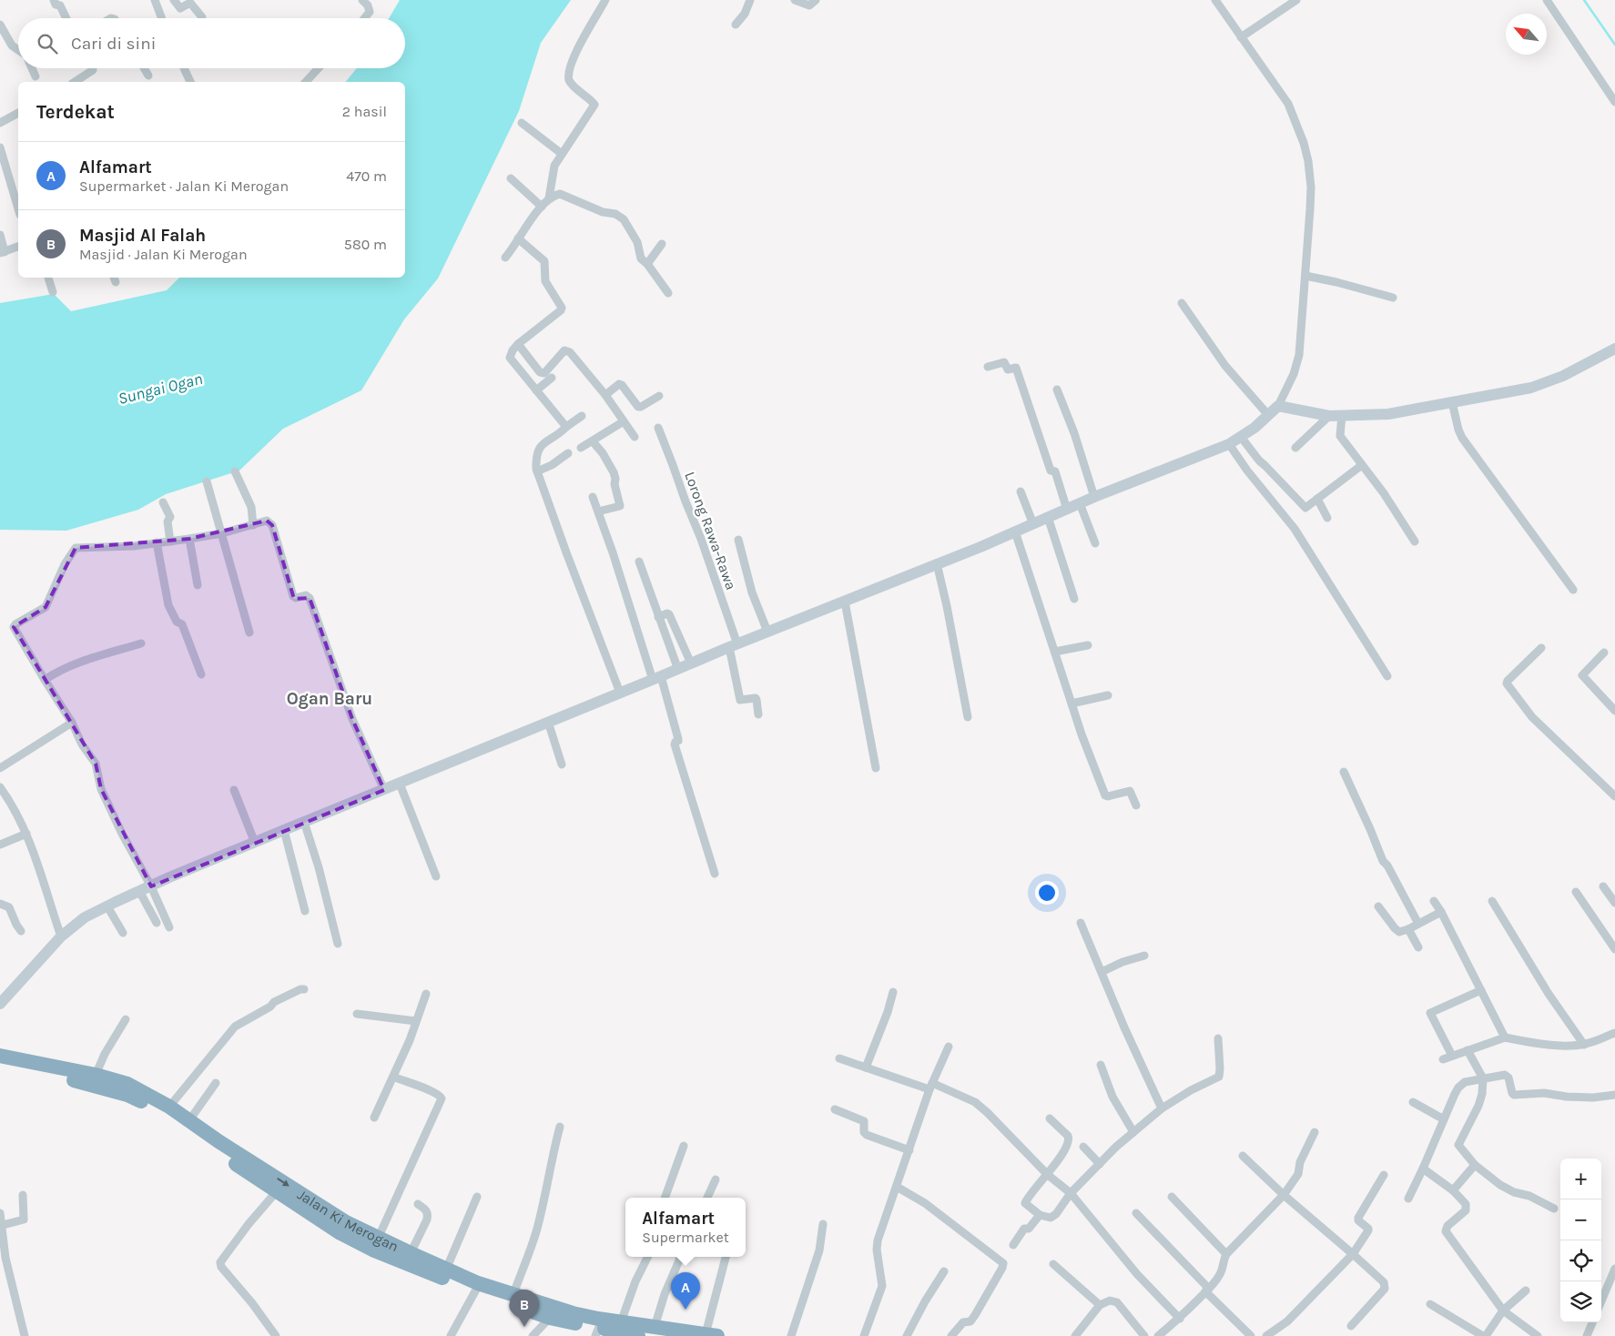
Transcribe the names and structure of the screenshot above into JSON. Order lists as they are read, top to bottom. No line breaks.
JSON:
{"streets":{"highway":["Jalan Ki Merogan"],"street":["Lorong Rawa-Rawa"]},"districts":["Ogan Baru"],"water":["Sungai Ogan"],"north":"top left","page":{"search":"Cari di sini","heading":["Terdekat","2 hasil"],"list":[{"mark":"A","name":"Alfamart","note":"Supermarket · Jalan Ki Merogan","value":"470 m"},{"mark":"B","name":"Masjid Al Falah","note":"Masjid · Jalan Ki Merogan","value":"580 m"}],"map_buttons":["+","−"],"popup":["Alfamart","Supermarket"],"pins":["A","B"]}}
